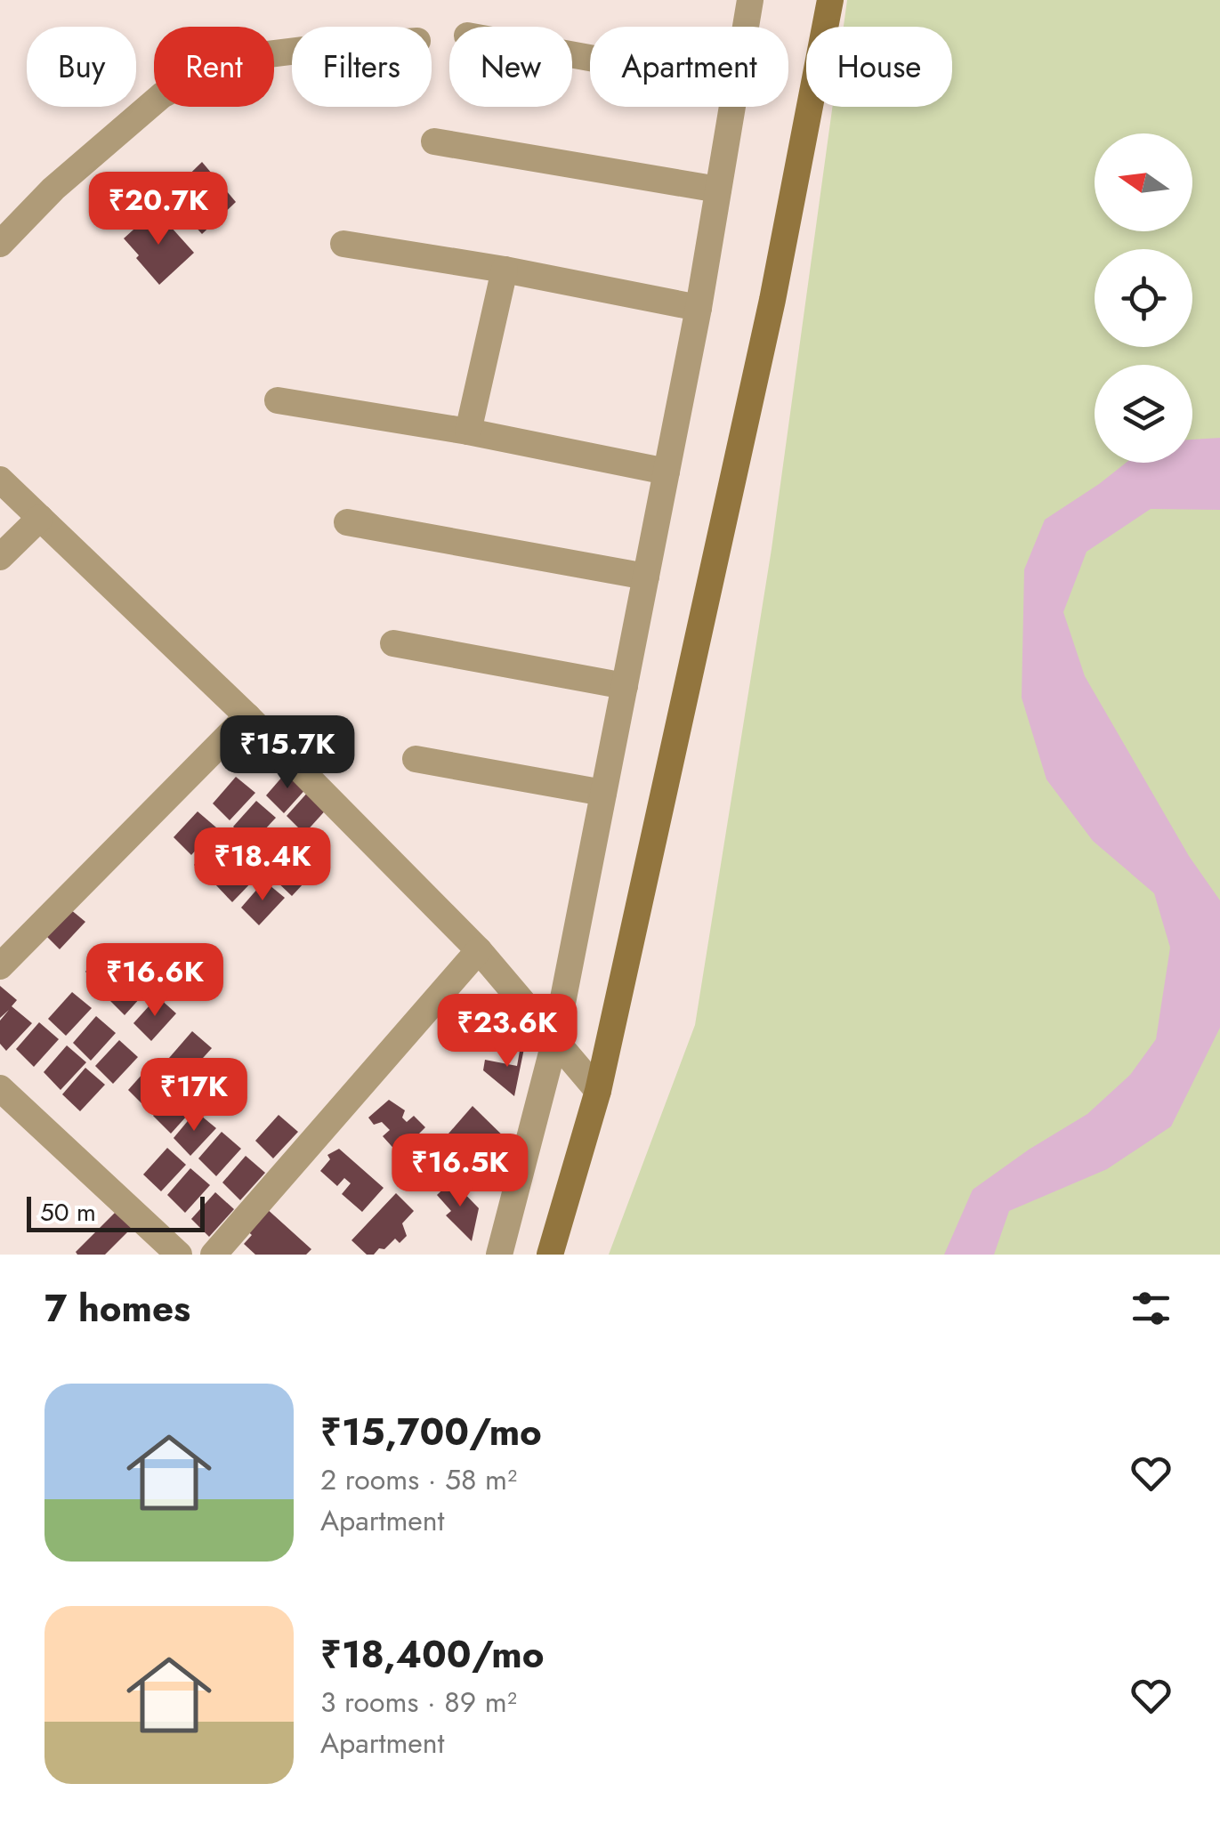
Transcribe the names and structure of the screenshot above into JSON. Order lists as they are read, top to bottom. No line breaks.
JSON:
{"scale_bar":"50 m","north":"left","page":{"chip":["Buy","Rent","Filters","New","Apartment","House"],"price":["₹20.7K","₹15.7K","₹18.4K","₹16.6K","₹23.6K","₹17K","₹16.5K"],"scale":"50 m","heading":"7 homes","list":[{"name":"₹15,700/mo","note":"2 rooms · 58 m² · Apartment"},{"name":"₹18,400/mo","note":"3 rooms · 89 m² · Apartment"}]}}
